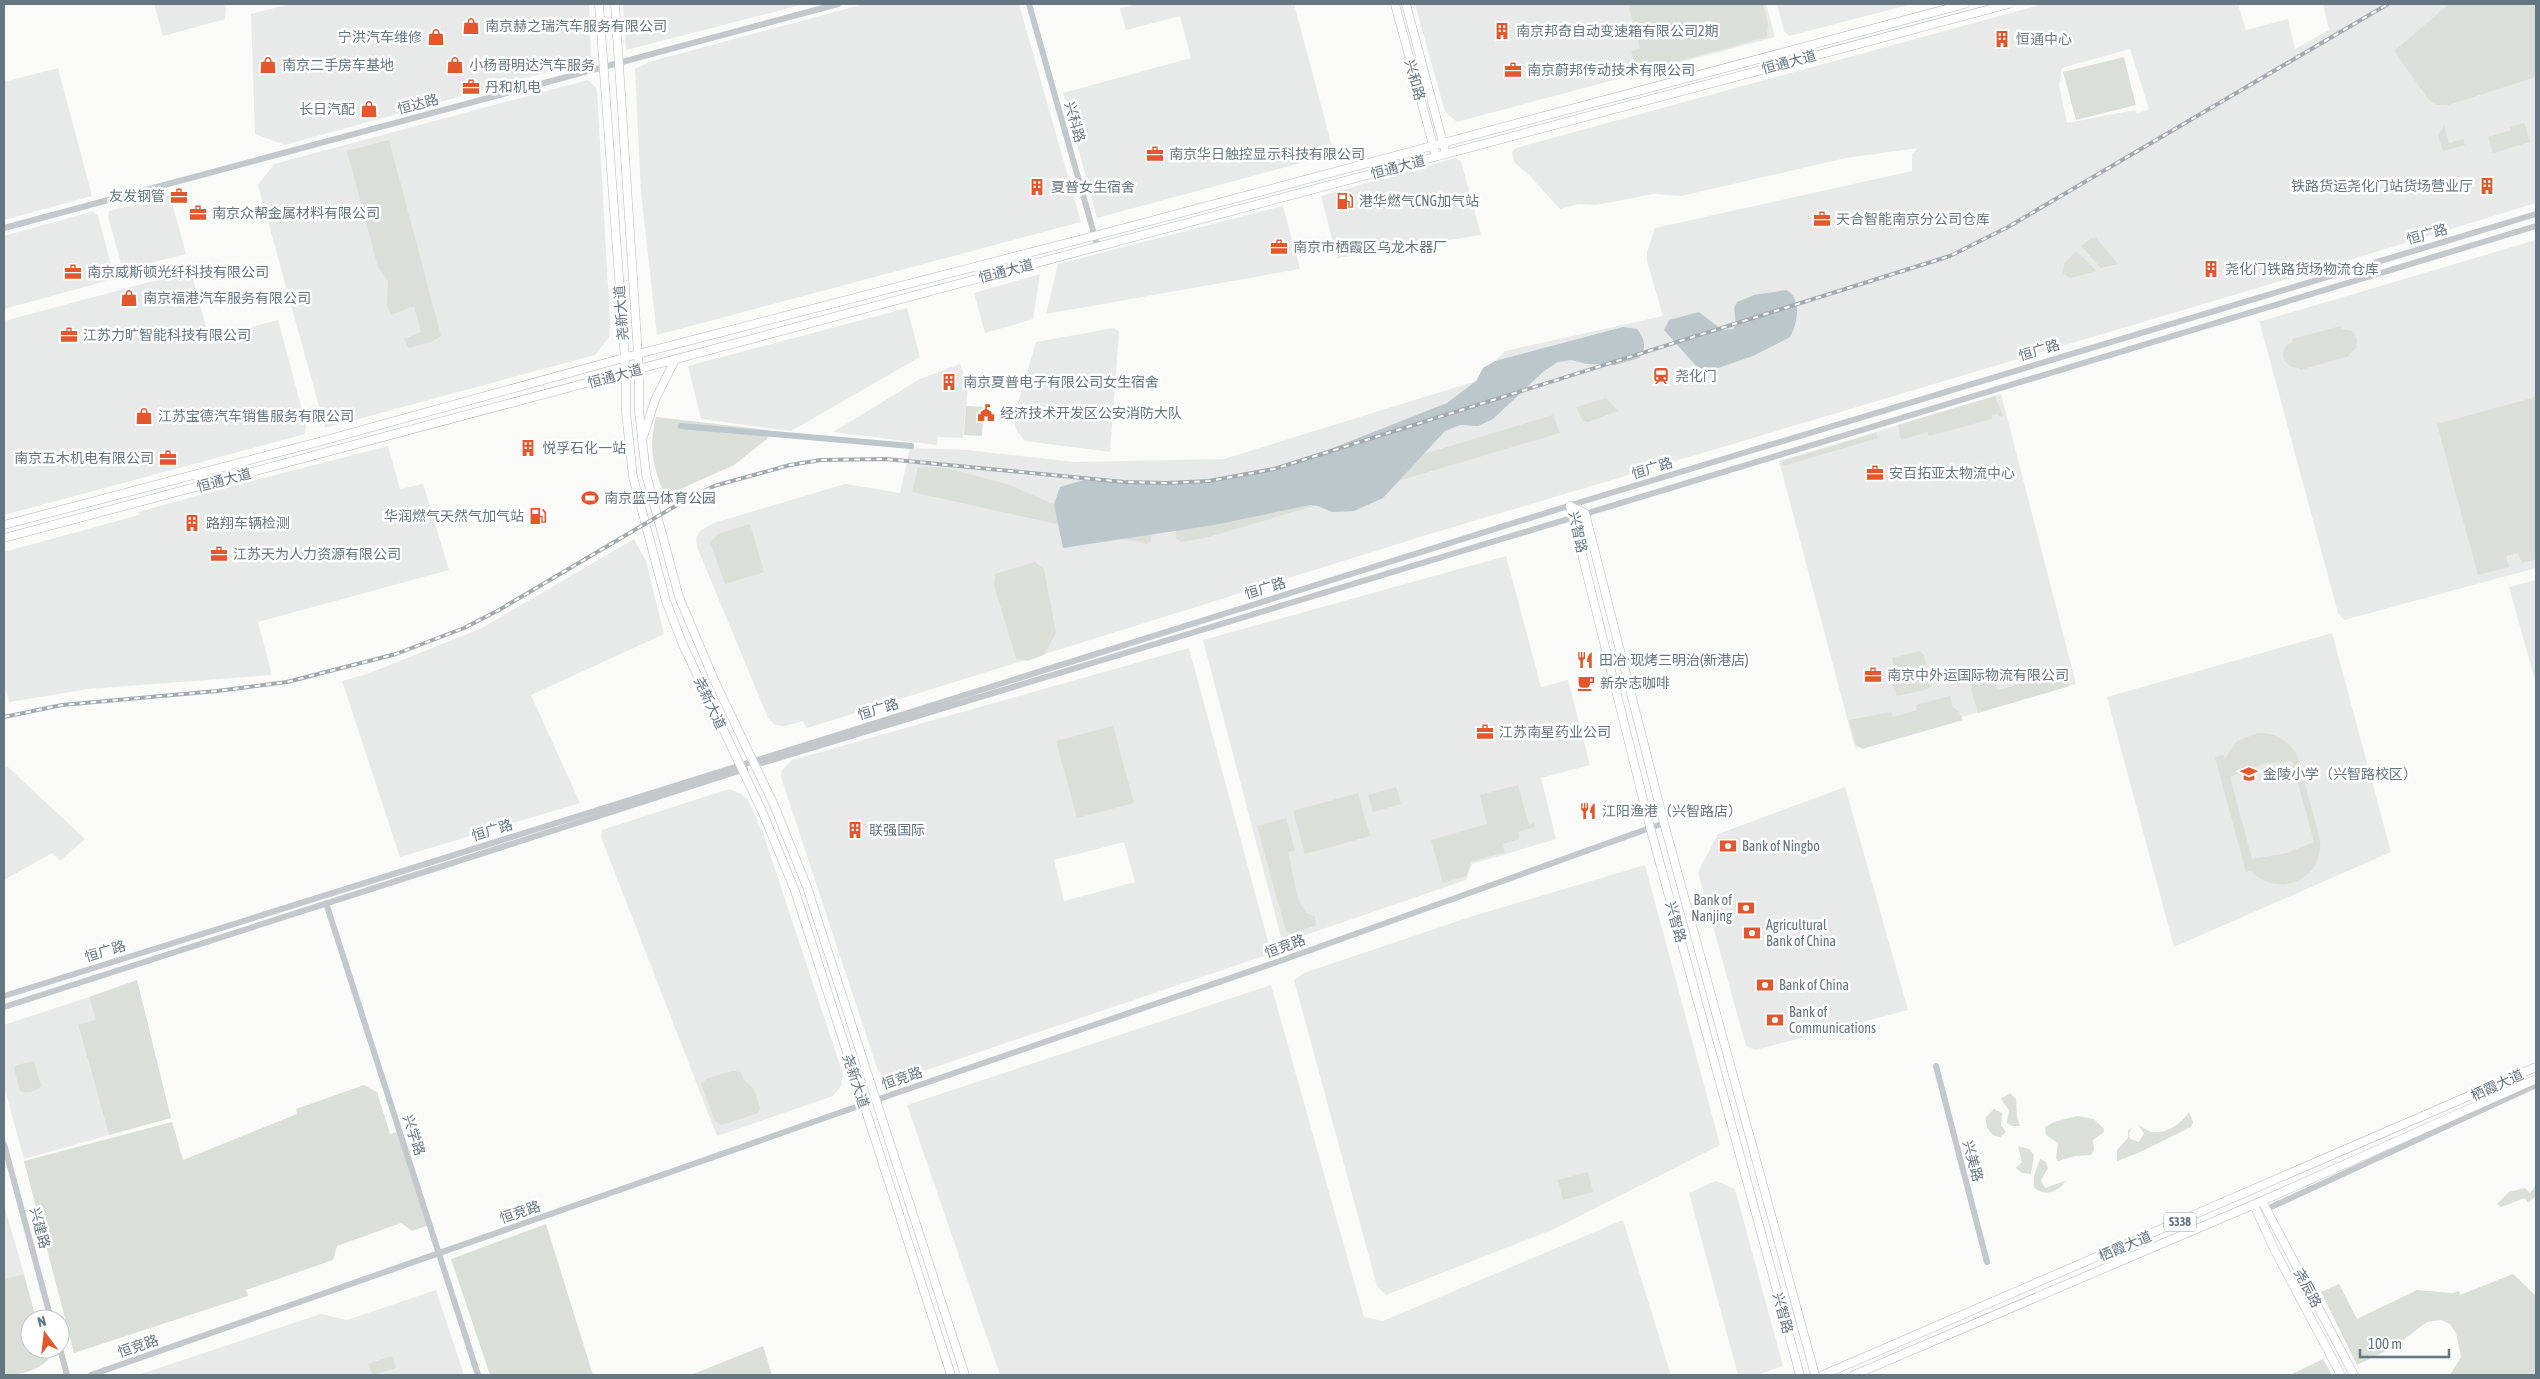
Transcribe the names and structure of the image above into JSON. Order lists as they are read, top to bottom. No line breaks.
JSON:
{"streets":{"main road":["恒通大道","兴和路","尧新大道","兴智路","栖霞大道","S338","尧辰路"],"street":["恒达路","兴科路","恒广路","恒竞路","兴学路","兴美路","兴建路"]},"crossings":[["恒通大道","兴和路"],["恒通大道","兴科路"],["恒通大道","尧新大道"],["恒达路","尧新大道"],["恒广路","尧新大道"],["恒广路","兴智路"],["恒广路","兴学路"],["尧新大道","恒竞路"],["兴智路","恒竞路"],["恒竞路","兴学路"],["栖霞大道","尧辰路"]],"places":{"shop":["南京赫之瑞汽车服务有限公司","宁洪汽车维修","南京二手房车基地","小杨哥明达汽车服务","长日汽配","南京福港汽车服务有限公司","江苏宝德汽车销售服务有限公司"],"building":["南京邦奇自动变速箱有限公司2期","恒通中心","铁路货运尧化门站货场营业厅","夏普女生宿舍","尧化门铁路货场物流仓库","南京夏普电子有限公司女生宿舍","悦孚石化一站","路翔车辆检测","联强国际"],"office":["南京蔚邦传动技术有限公司","丹和机电","南京华日触控显示科技有限公司","友发钢管","南京众帮金属材料有限公司","天合智能南京分公司仓库","南京市栖霞区乌龙木器厂","南京威斯顿光纤科技有限公司","江苏力旷智能科技有限公司","南京五木机电有限公司","安百拓亚太物流中心","江苏天为人力资源有限公司","南京中外运国际物流有限公司","江苏南星药业公司"],"fuel station":["港华燃气CNG加气站","华润燃气天然气加气站"],"station":["尧化门"],"public building":["经济技术开发区公安消防大队"],"sports":["南京蓝马体育公园"],"restaurant":["田冶·现烤三明治(新港店)","江阳渔港（兴智路店）"],"cafe":["新杂志咖啡"],"school or university":["金陵小学（兴智路校区）"],"bank":["Bank of Ningbo","Bank of Nanjing","Agricultural Bank of China","Bank of China","Bank of Communications"]},"scale_bar":"100 m","north":"top"}
